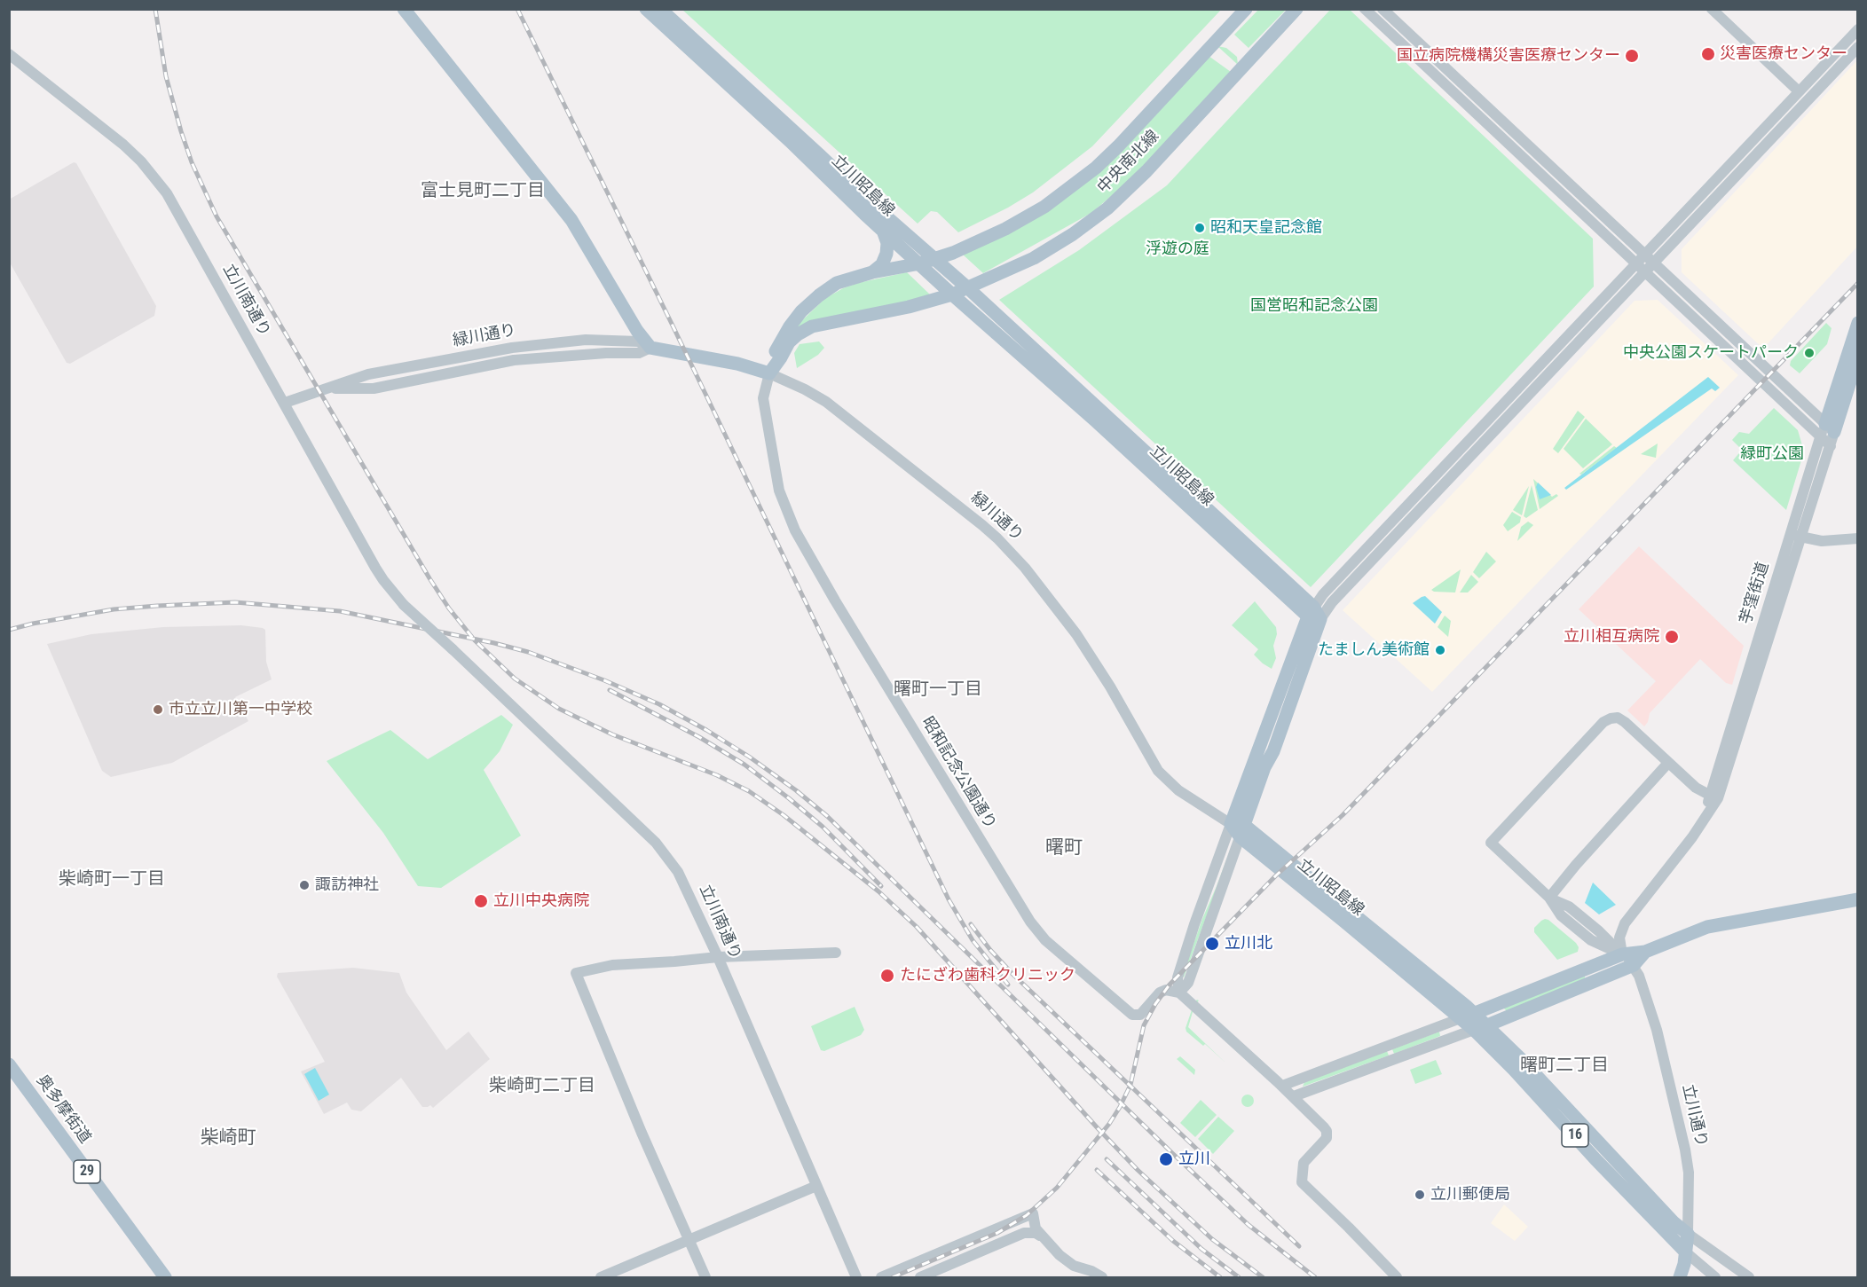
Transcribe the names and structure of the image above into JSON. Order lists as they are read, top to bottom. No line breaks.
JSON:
{"streets":{"main road":["中央南北線","立川昭島線","緑川通り","奥多摩街道","立川通り","16","29"],"street":["立川南通り","芋窪街道","昭和記念公園通り"]},"crossings":[["中央南北線","立川昭島線"],["中央南北線","緑川通り"],["中央南北線","昭和記念公園通り"],["立川昭島線","緑川通り"],["立川昭島線","16"],["立川南通り","緑川通り"],["緑川通り","昭和記念公園通り"],["立川通り","16"]],"districts":["富士見町二丁目","曙町一丁目","曙町","柴崎町一丁目","曙町二丁目","柴崎町二丁目","柴崎町"],"parks":["浮遊の庭","国営昭和記念公園","緑町公園"],"places":["災害医療センター","国立病院機構災害医療センター","昭和天皇記念館","中央公園スケートパーク","立川相互病院","たましん美術館","市立立川第一中学校","諏訪神社","立川中央病院","立川北","たにざわ歯科クリニック","立川","立川郵便局"]}
